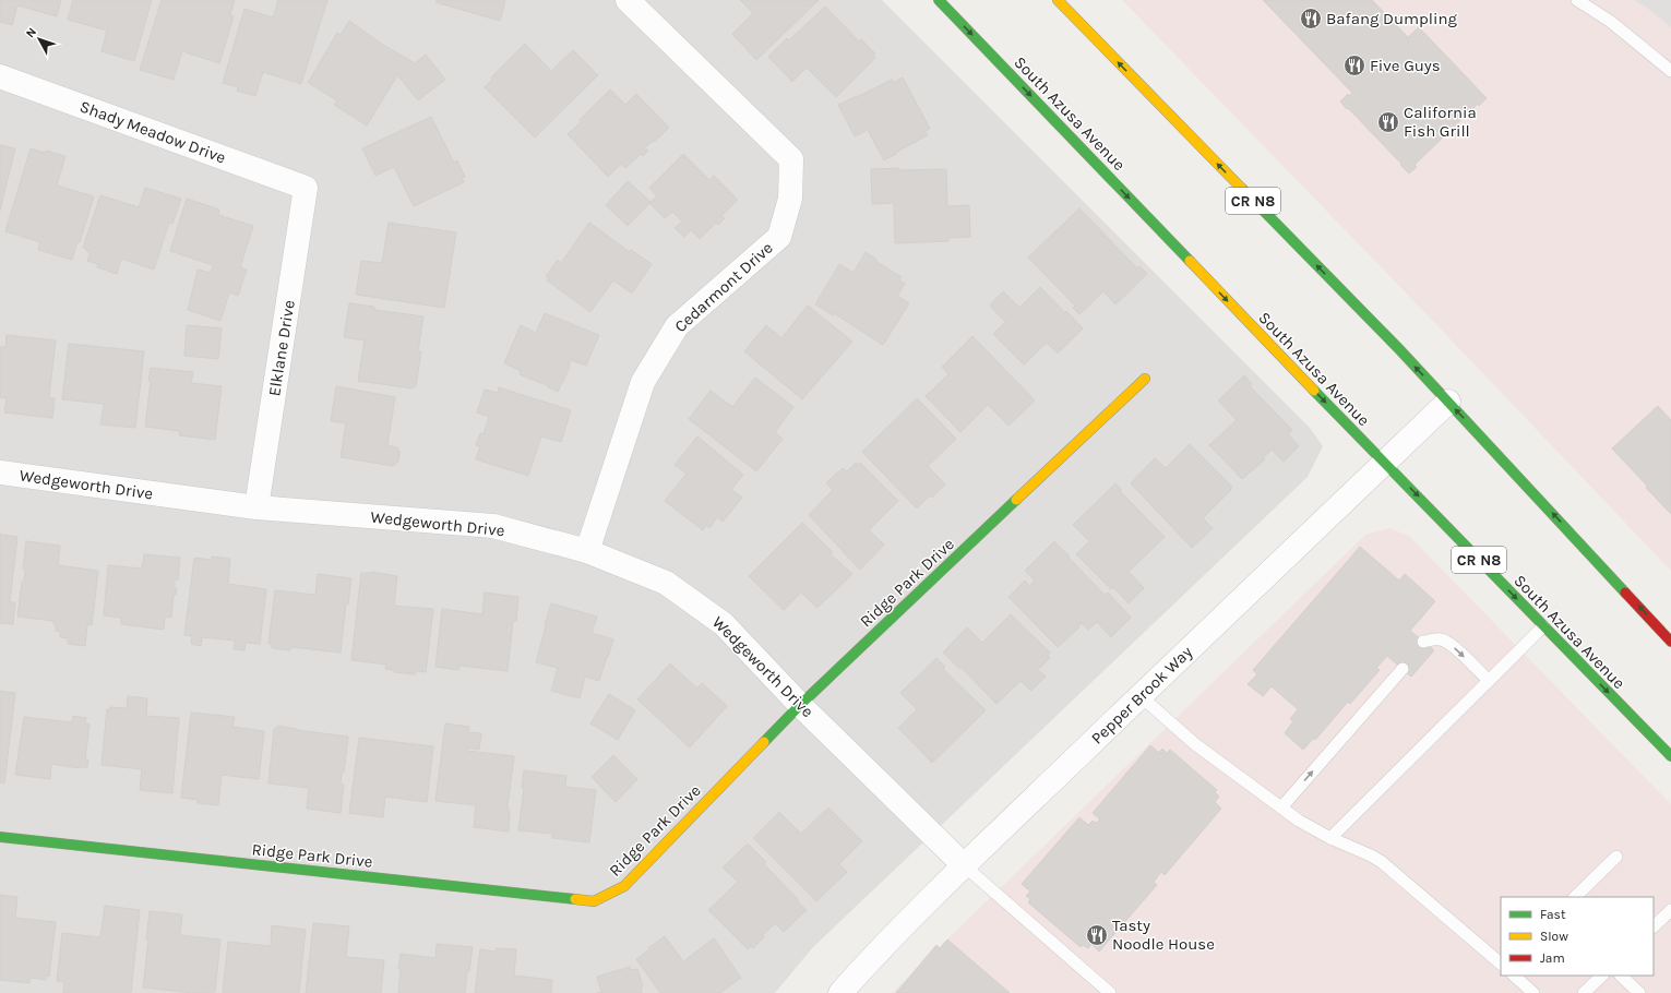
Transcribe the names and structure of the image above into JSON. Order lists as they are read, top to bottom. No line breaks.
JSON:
{"streets":{"main road":["South Azusa Avenue","CR N8","Ridge Park Drive"],"street":["Shady Meadow Drive","Cedarmont Drive","Elklane Drive","Wedgeworth Drive","Pepper Brook Way"]},"crossings":[["South Azusa Avenue","Pepper Brook Way"],["Shady Meadow Drive","Elklane Drive"],["CR N8","Pepper Brook Way"],["Cedarmont Drive","Wedgeworth Drive"],["Elklane Drive","Wedgeworth Drive"],["Wedgeworth Drive","Ridge Park Drive"],["Wedgeworth Drive","Pepper Brook Way"]],"places":{"restaurant":["Bafang Dumpling","Five Guys","California Fish Grill","Tasty Noodle House"]},"legend":["Fast","Slow","Jam"],"north":"top left"}
